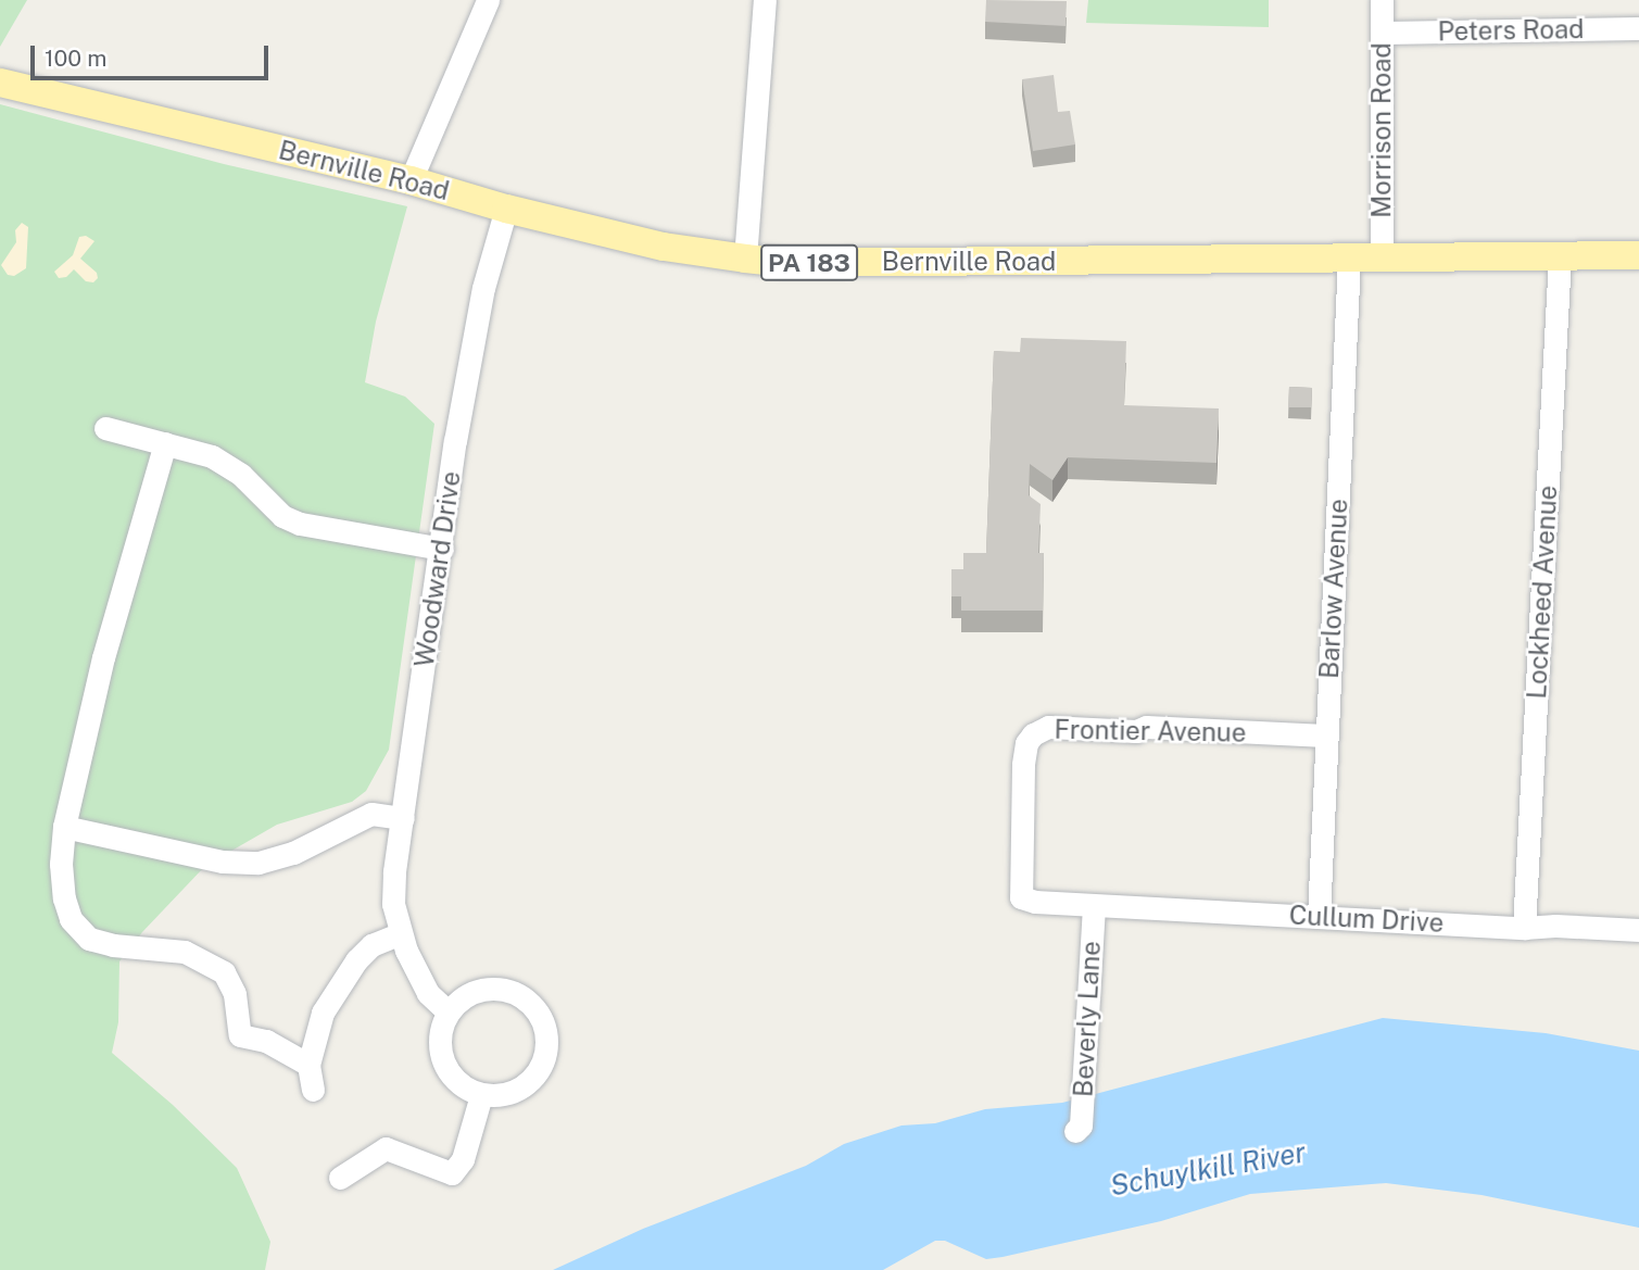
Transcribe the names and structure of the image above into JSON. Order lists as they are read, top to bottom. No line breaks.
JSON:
{"streets":{"main road":["Bernville Road","PA 183"],"street":["Peters Road","Morrison Road","Woodward Drive","Barlow Avenue","Lockheed Avenue","Frontier Avenue","Cullum Drive","Beverly Lane"]},"crossings":[["Peters Road","Morrison Road"],["Morrison Road","Bernville Road"],["Bernville Road","Woodward Drive"],["Bernville Road","Barlow Avenue"],["Bernville Road","Lockheed Avenue"],["Barlow Avenue","Frontier Avenue"],["Barlow Avenue","Cullum Drive"],["Lockheed Avenue","Cullum Drive"],["Frontier Avenue","Cullum Drive"],["Frontier Avenue","Beverly Lane"],["Cullum Drive","Beverly Lane"]],"water":["Schuylkill River"],"scale_bar":"100 m"}
